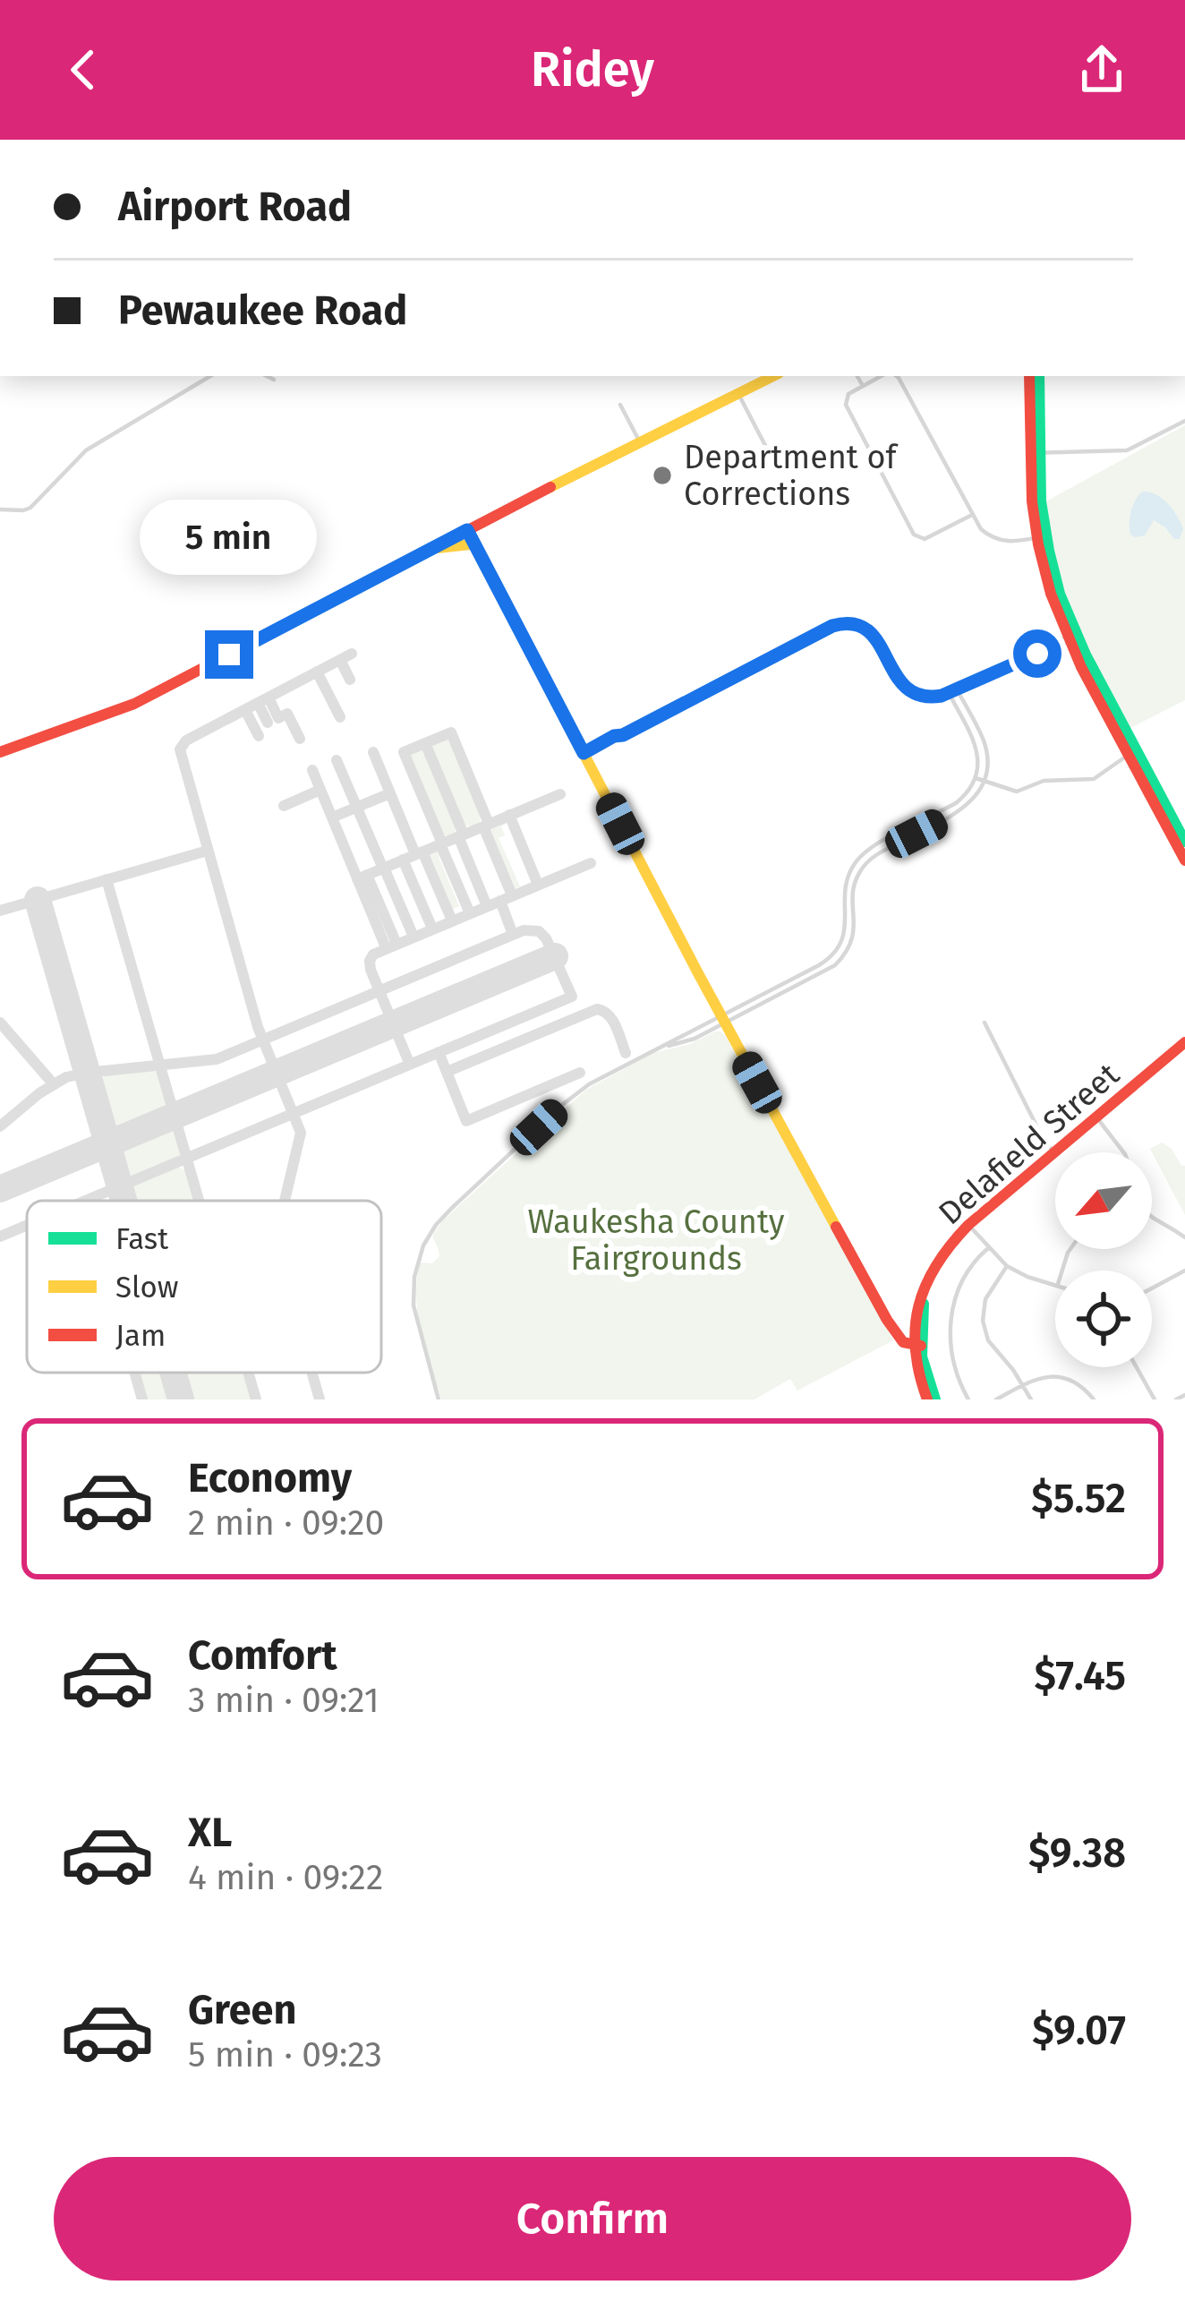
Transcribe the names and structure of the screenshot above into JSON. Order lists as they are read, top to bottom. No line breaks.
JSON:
{"streets":{"street":["Delafield Street"]},"parks":["Waukesha County Fairgrounds"],"places":["Department of Corrections"],"legend":["Fast","Slow","Jam"],"north":"bottom left","page":{"header":"Ridey","banner":["Airport Road","Pewaukee Road"],"bubble":"5 min","list":[{"name":"Economy","note":"2 min · 09:20","value":"$5.52"},{"name":"Comfort","note":"3 min · 09:21","value":"$7.45"},{"name":"XL","note":"4 min · 09:22","value":"$9.38"},{"name":"Green","note":"5 min · 09:23","value":"$9.07"}],"buttons":"Confirm"}}
